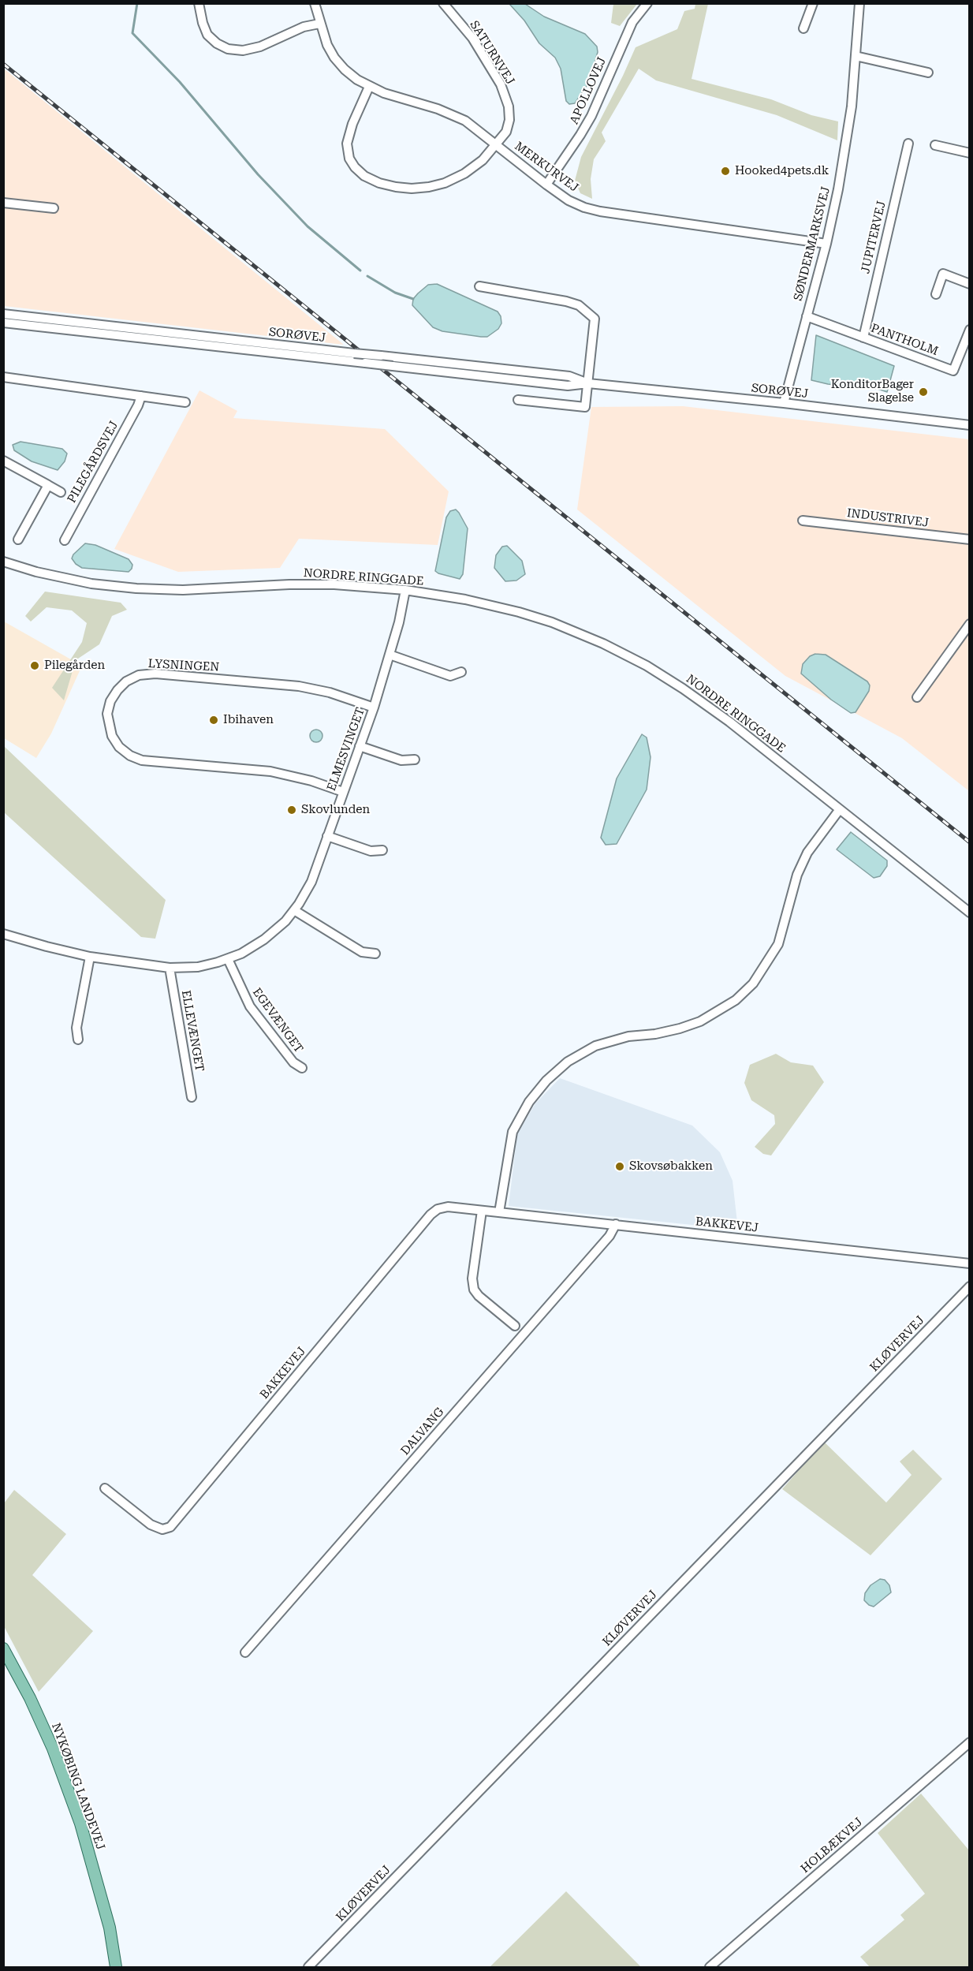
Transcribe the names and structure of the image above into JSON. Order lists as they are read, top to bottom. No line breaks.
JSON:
{"streets":{"main road":["NYKØBING LANDEVEJ"],"street":["SATURNVEJ","APOLLOVEJ","MERKURVEJ","JUPITERVEJ","SØNDERMARKSVEJ","SORØVEJ","PANTHOLM","PILEGÅRDSVEJ","INDUSTRIVEJ","NORDRE RINGGADE","LYSNINGEN","ELMESVINGET","EGEVÆNGET","ELLEVÆNGET","BAKKEVEJ","KLØVERVEJ","DALVANG","HOLBÆKVEJ"]},"crossings":[["SATURNVEJ","MERKURVEJ"],["APOLLOVEJ","MERKURVEJ"],["MERKURVEJ","SØNDERMARKSVEJ"],["JUPITERVEJ","PANTHOLM"],["SØNDERMARKSVEJ","SORØVEJ"],["SØNDERMARKSVEJ","PANTHOLM"],["NORDRE RINGGADE","ELMESVINGET"],["LYSNINGEN","ELMESVINGET"],["ELMESVINGET","EGEVÆNGET"],["ELMESVINGET","ELLEVÆNGET"],["BAKKEVEJ","DALVANG"]],"places":["Hooked4pets.dk","KonditorBager Slagelse","Pilegården","Ibihaven","Skovlunden","Skovsøbakken"]}
